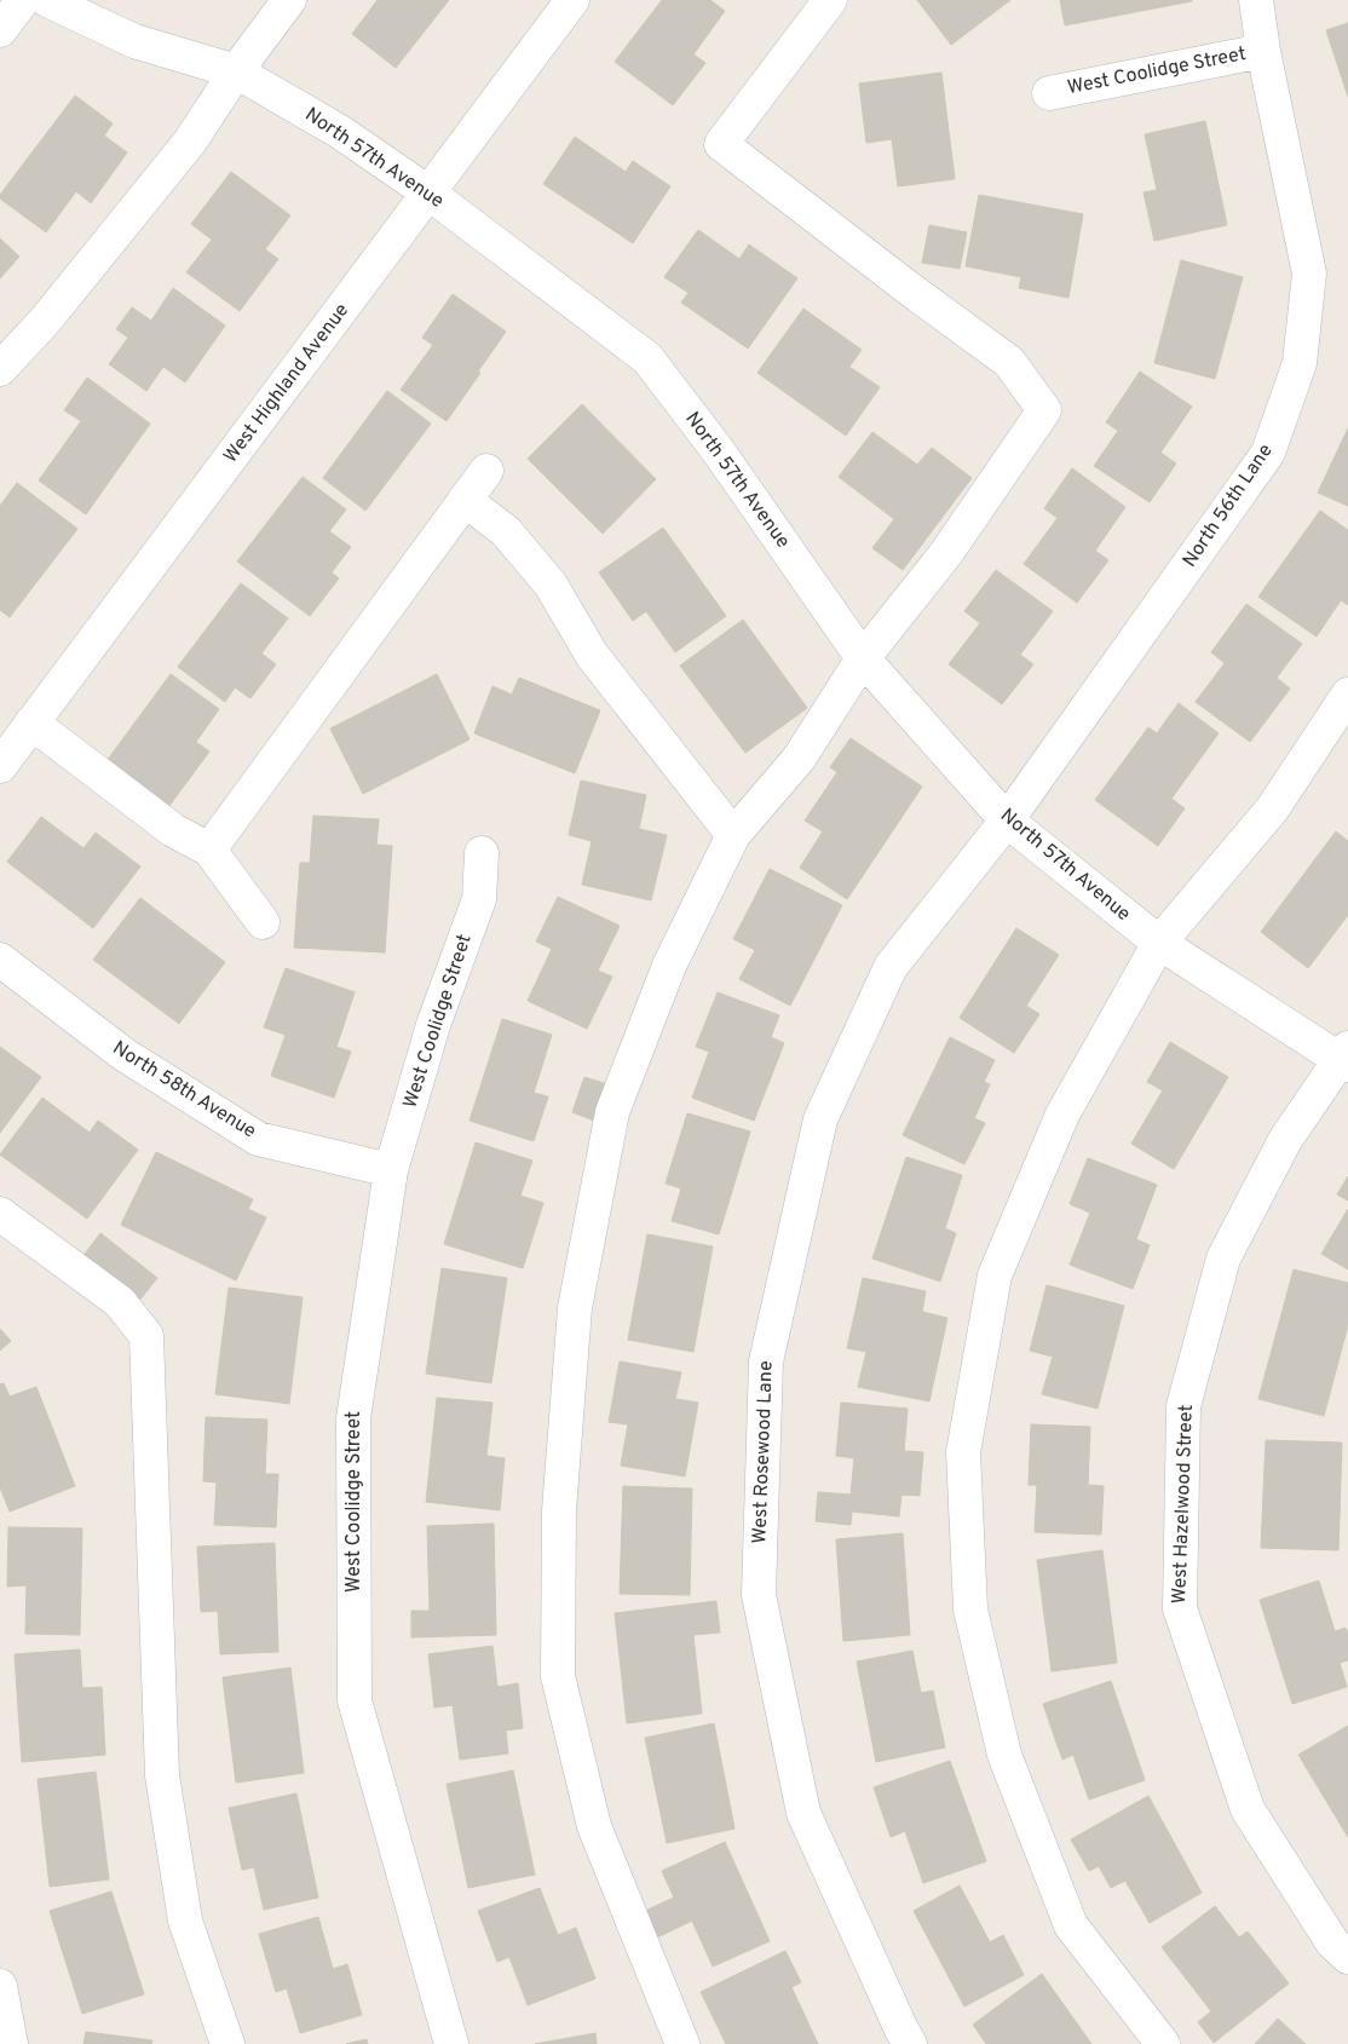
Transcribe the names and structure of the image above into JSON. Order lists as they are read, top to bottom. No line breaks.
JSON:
{"streets":{"street":["West Coolidge Street","North 57th Avenue","West Highland Avenue","North 56th Lane","North 58th Avenue","West Rosewood Lane","West Hazelwood Street"]},"crossings":[["West Coolidge Street","North 56th Lane"],["West Coolidge Street","North 58th Avenue"],["North 57th Avenue","West Highland Avenue"],["North 57th Avenue","North 56th Lane"],["North 57th Avenue","West Rosewood Lane"],["North 57th Avenue","West Hazelwood Street"],["North 56th Lane","West Rosewood Lane"]]}
